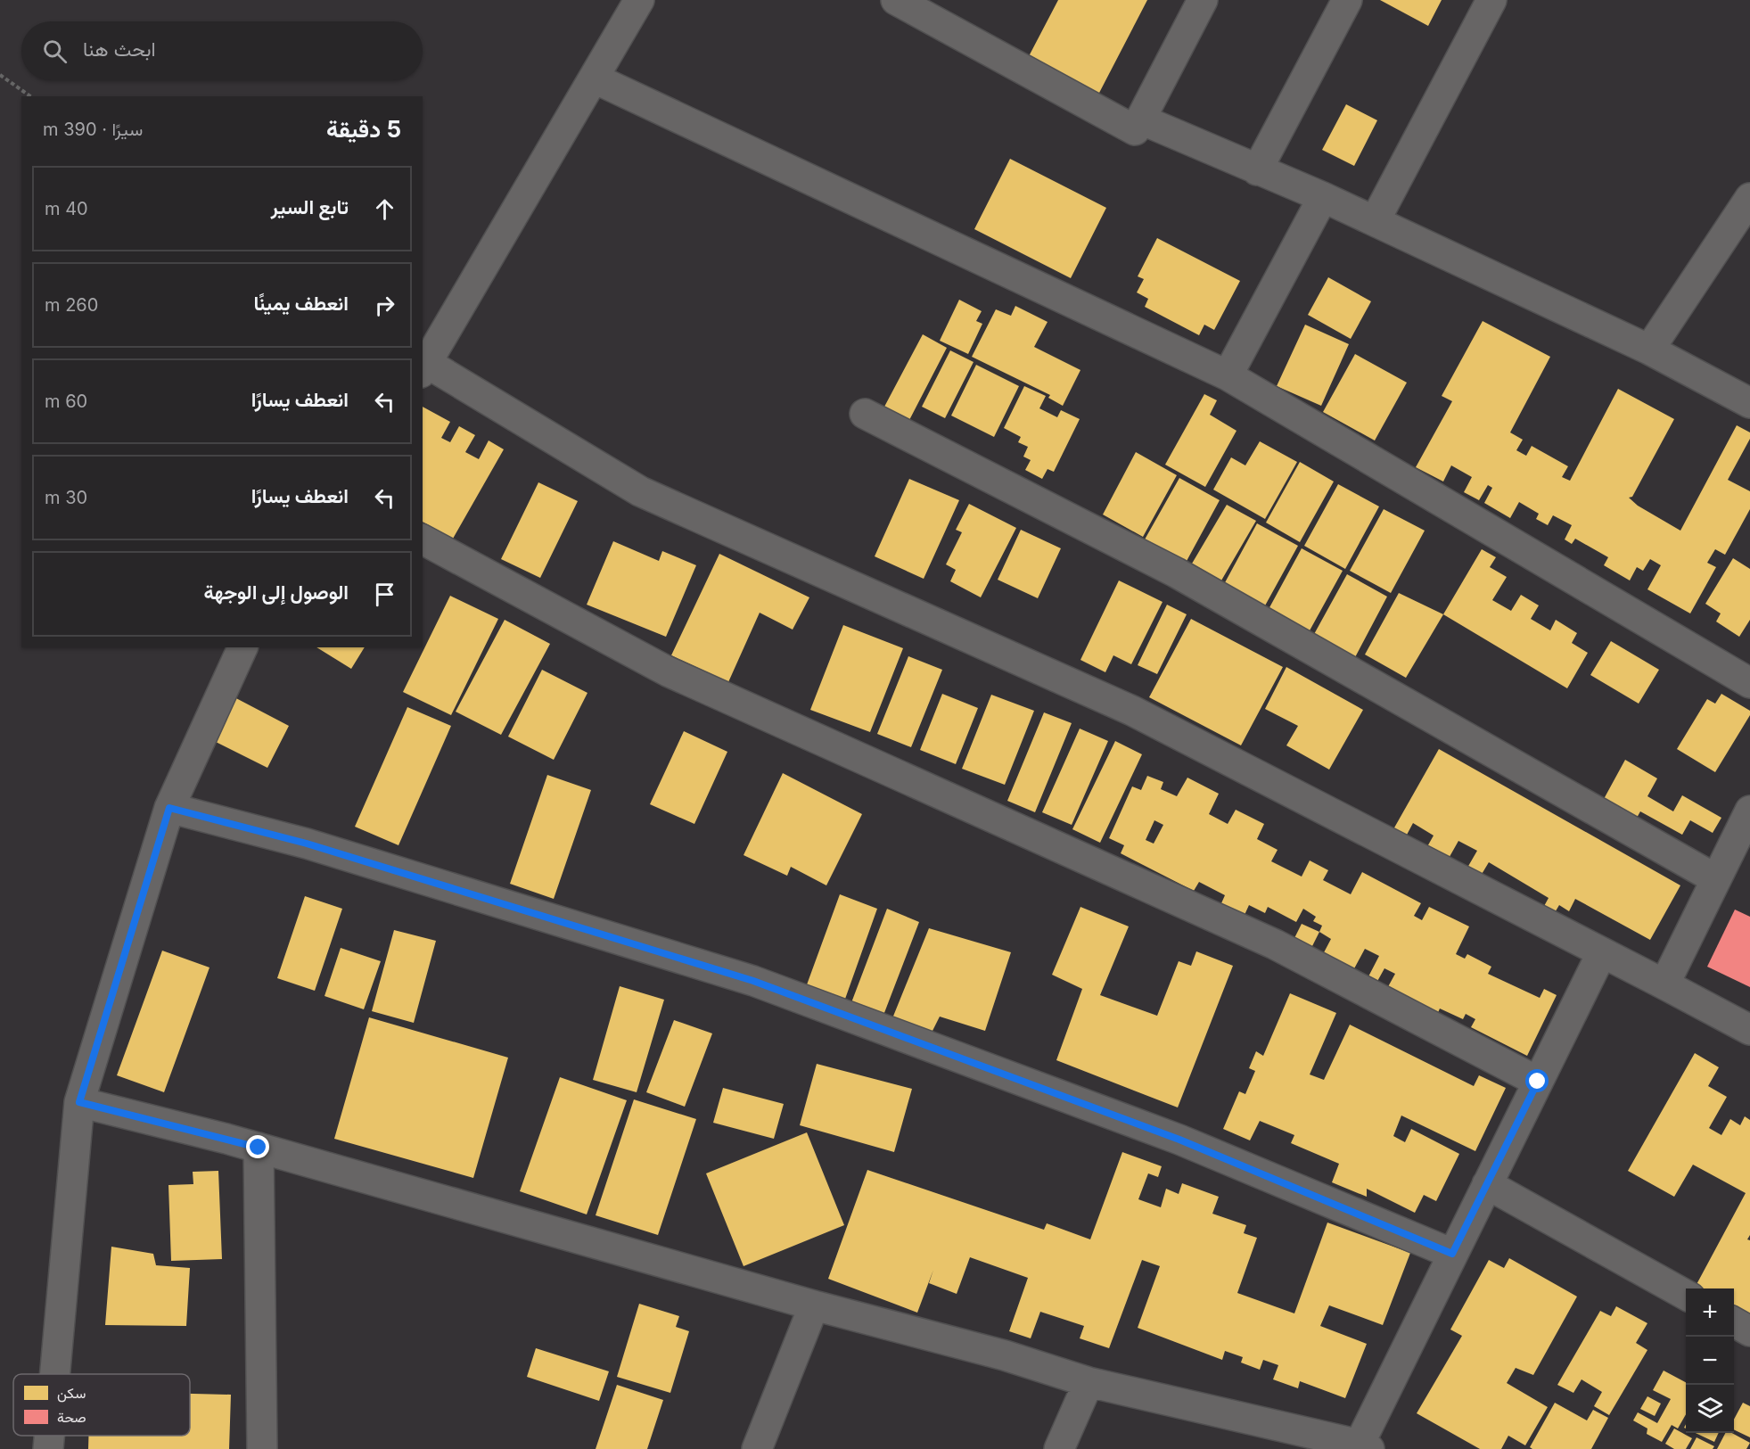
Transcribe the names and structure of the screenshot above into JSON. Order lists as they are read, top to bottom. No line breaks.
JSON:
{"legend":["سكن","صحة"],"page":{"search":"ابحث هنا","heading":["5 دقيقة","سيرًا · 390 m"],"list":[["تابع السير","40 m"],["انعطف يمينًا","260 m"],["انعطف يسارًا","60 m"],["انعطف يسارًا","30 m"],"الوصول إلى الوجهة"],"map_buttons":["+","−"]}}
